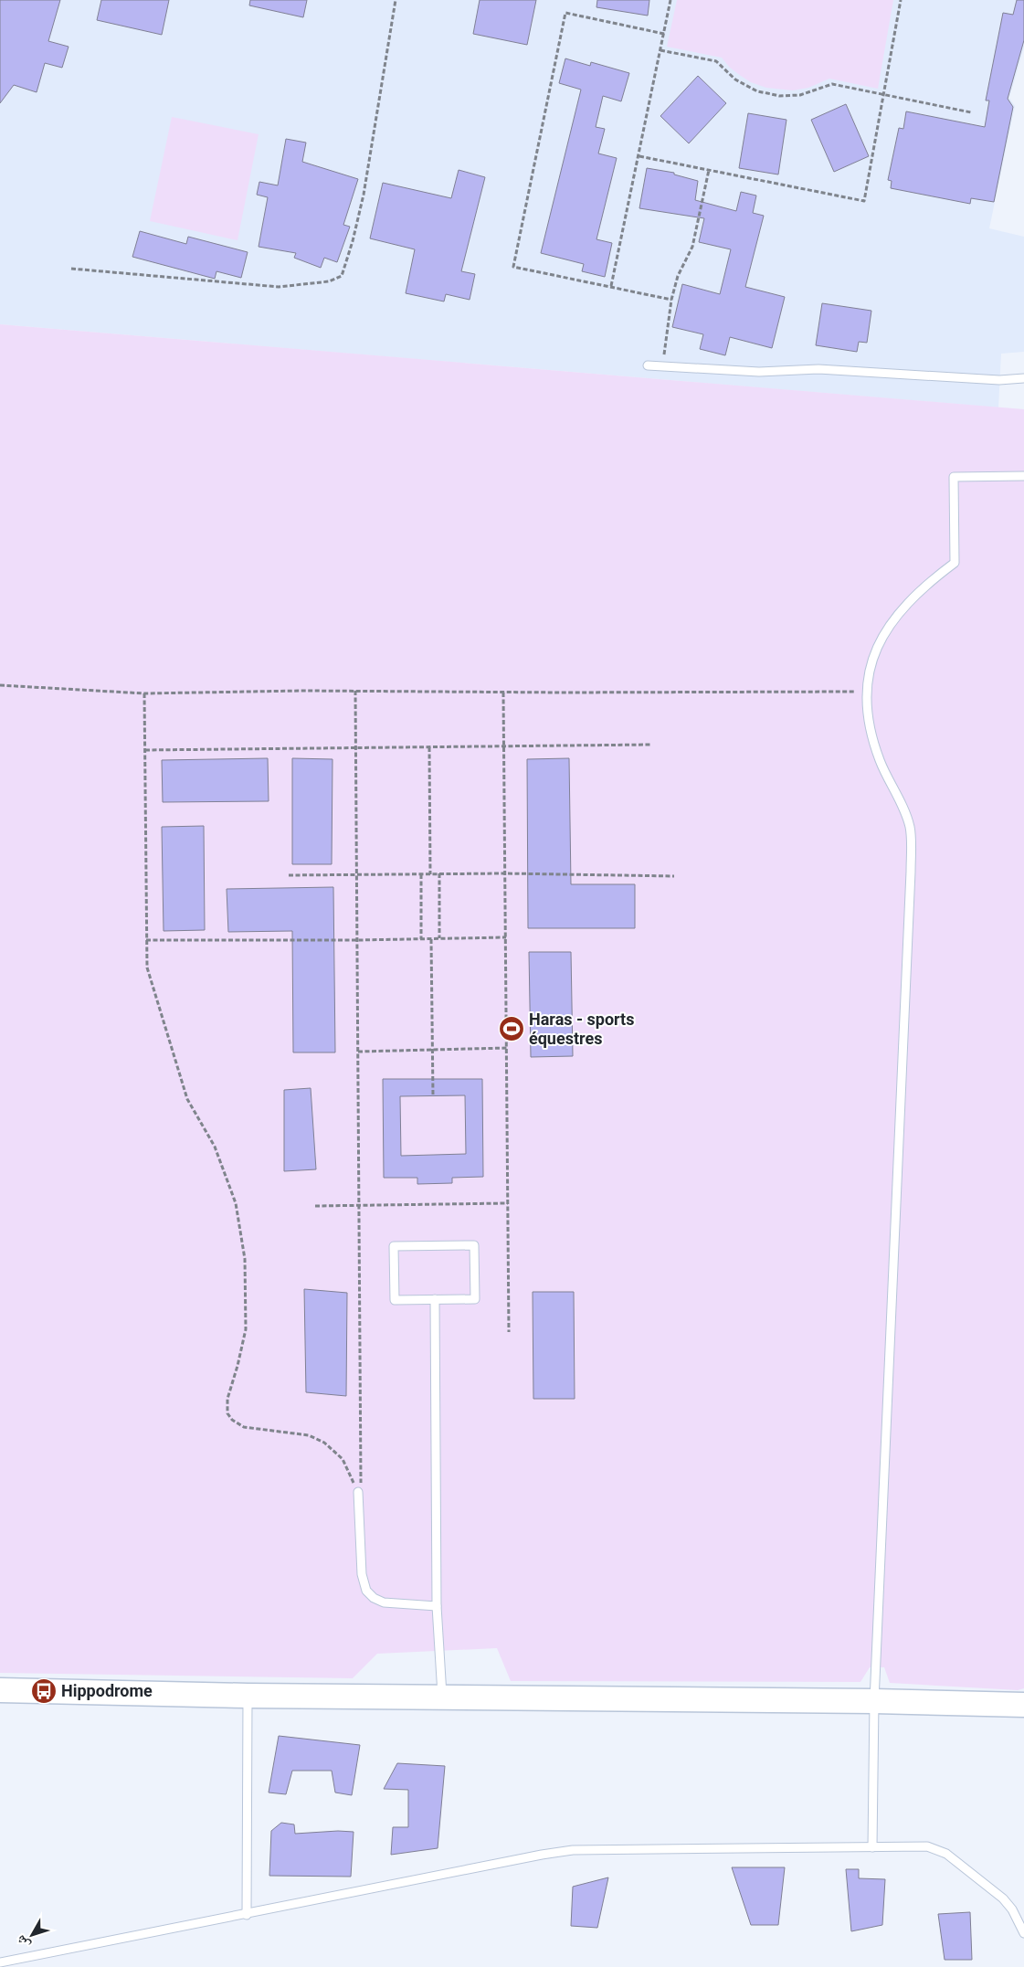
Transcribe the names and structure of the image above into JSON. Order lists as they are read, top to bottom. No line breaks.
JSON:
{"places":{"sports":["Haras - sports équestres"],"bus stop":["Hippodrome"]},"north":"bottom left"}
